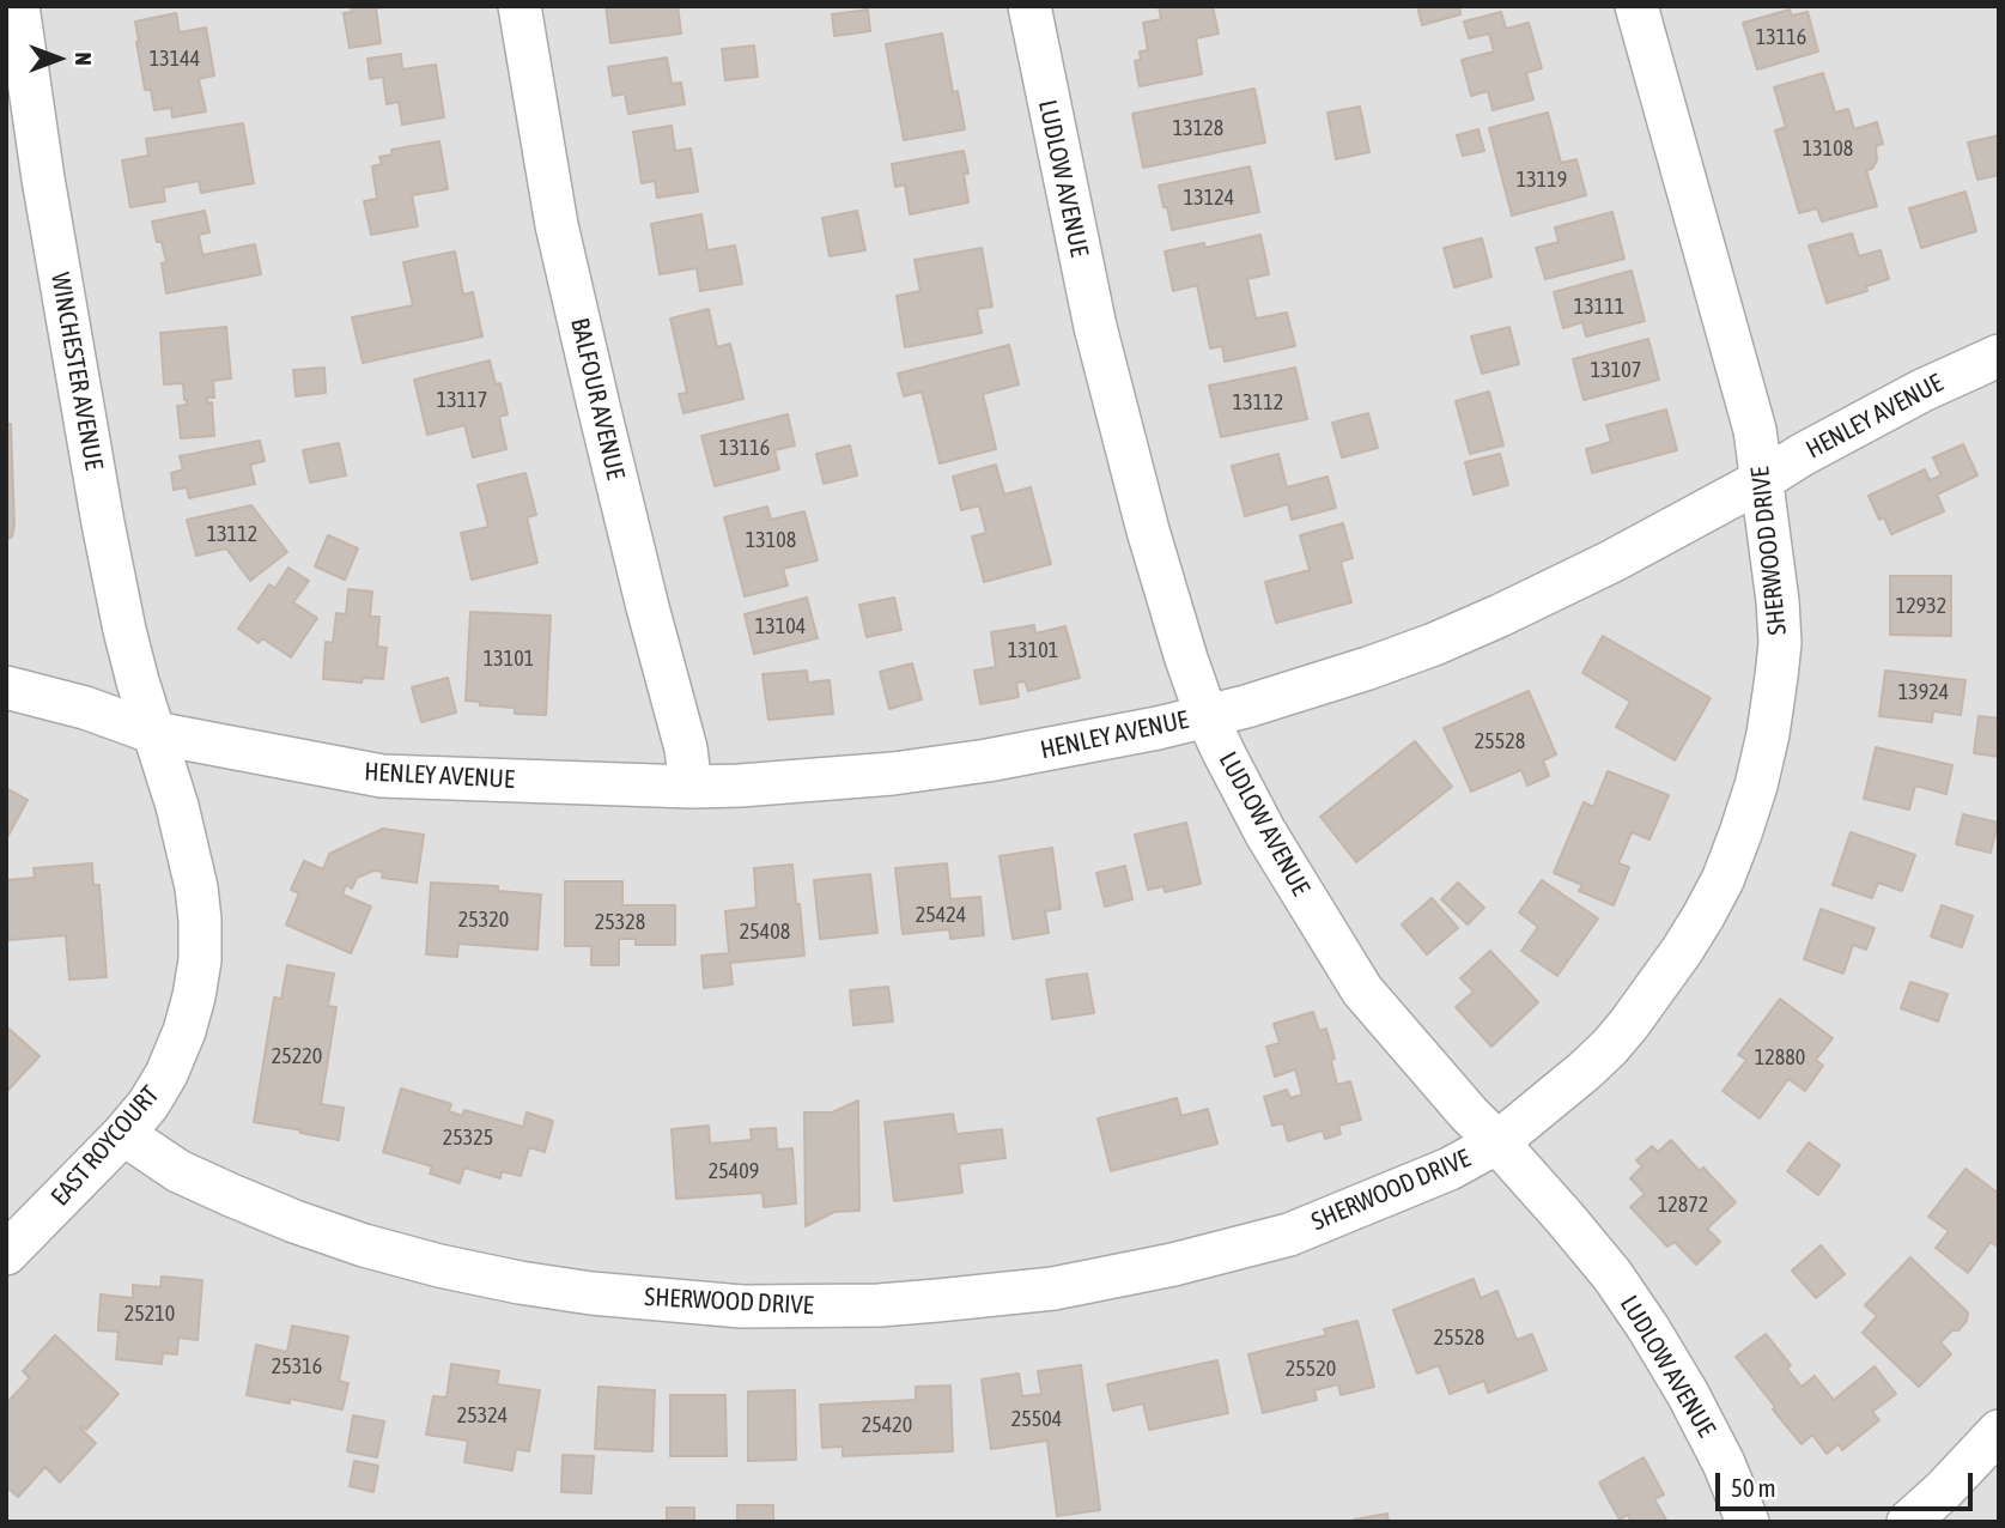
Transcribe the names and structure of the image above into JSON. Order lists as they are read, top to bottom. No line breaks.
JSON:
{"streets":{"street":["LUDLOW AVENUE","WINCHESTER AVENUE","BALFOUR AVENUE","HENLEY AVENUE","SHERWOOD DRIVE","EAST ROYCOURT"]},"crossings":[["LUDLOW AVENUE","HENLEY AVENUE"],["LUDLOW AVENUE","SHERWOOD DRIVE"],["WINCHESTER AVENUE","HENLEY AVENUE"],["WINCHESTER AVENUE","EAST ROYCOURT"],["BALFOUR AVENUE","HENLEY AVENUE"],["HENLEY AVENUE","SHERWOOD DRIVE"],["HENLEY AVENUE","EAST ROYCOURT"],["SHERWOOD DRIVE","EAST ROYCOURT"]],"house_numbers":["13116","13144","13128","13108","13119","13124","13111","13107","13117","13112","13116","13112","13108","12932","13104","13101","13101","13924","25528","25424","25320","25328","25408","25220","12880","25325","25409","12872","25210","25528","25316","25520","25324","25504","25420"],"scale_bar":"50 m","north":"right"}
